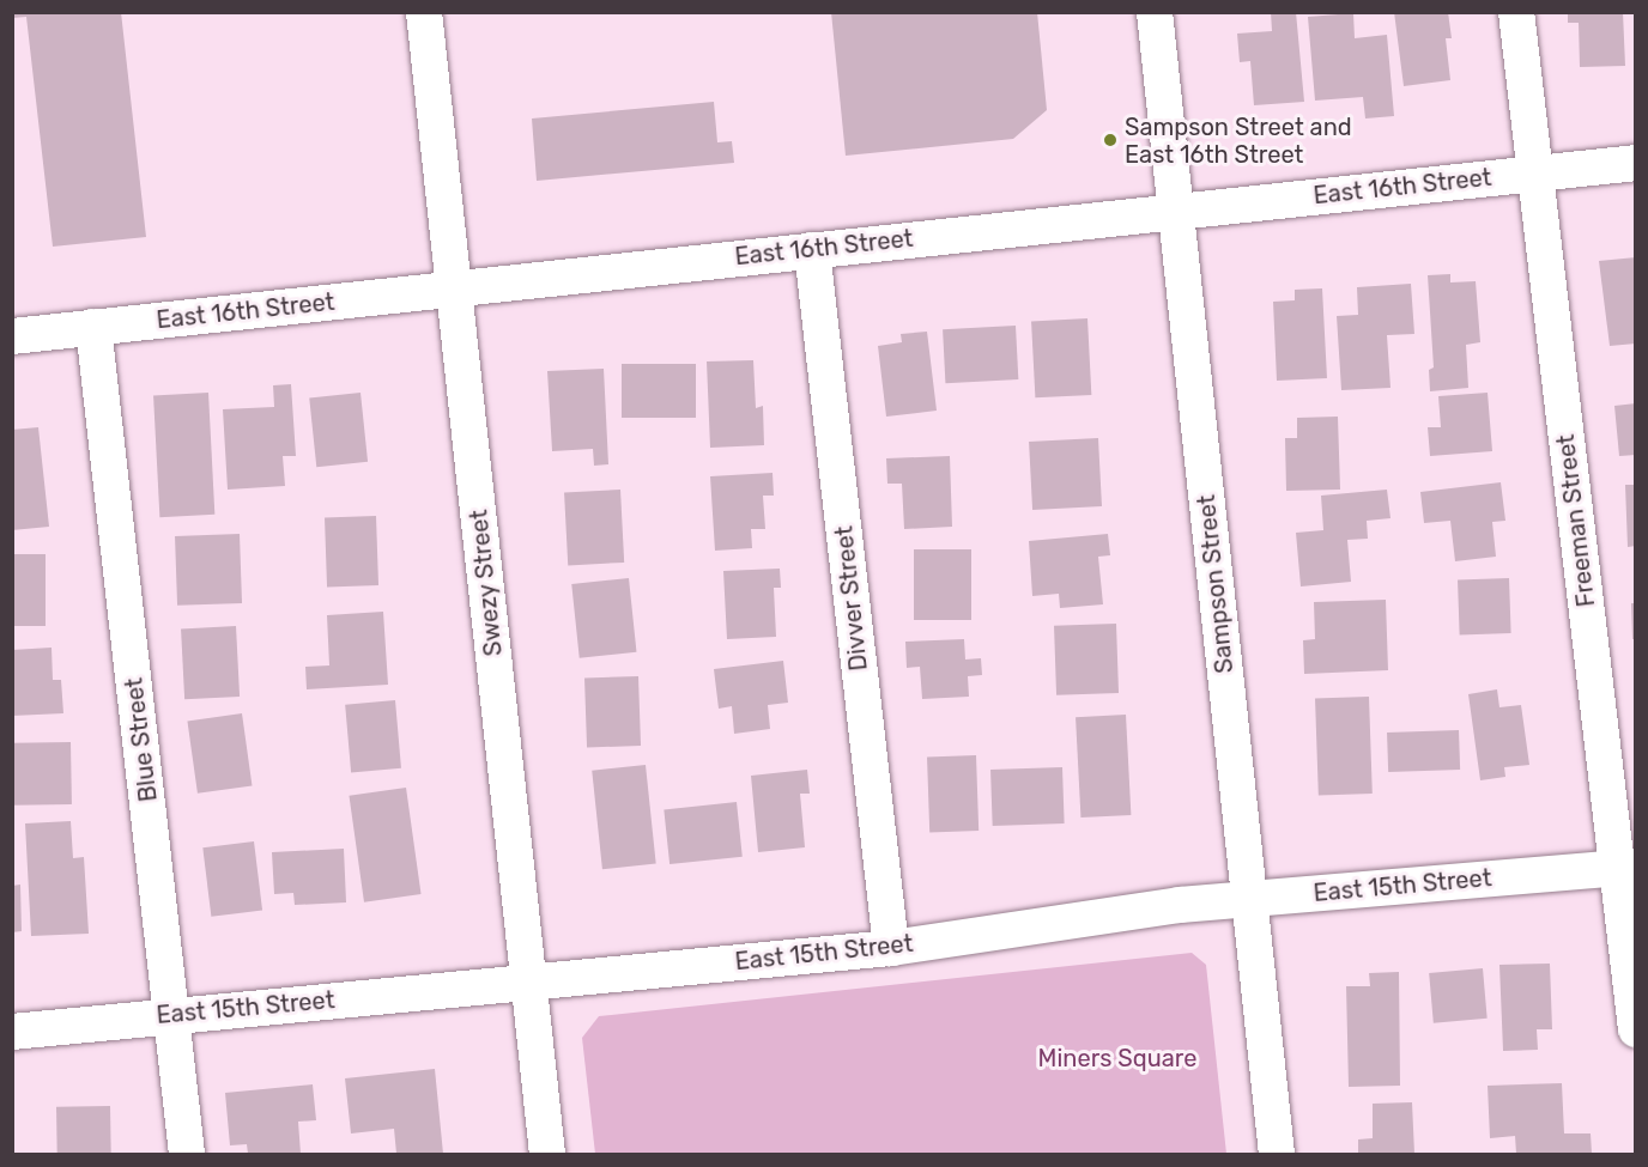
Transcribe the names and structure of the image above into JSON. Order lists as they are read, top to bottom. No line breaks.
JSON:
{"streets":{"street":["East 16th Street","Freeman Street","Swezy Street","Sampson Street","Divver Street","Blue Street","East 15th Street"]},"crossings":[["East 16th Street","Freeman Street"],["East 16th Street","Swezy Street"],["East 16th Street","Sampson Street"],["East 16th Street","Divver Street"],["East 16th Street","Blue Street"],["Freeman Street","East 15th Street"],["Swezy Street","East 15th Street"],["Sampson Street","East 15th Street"],["Divver Street","East 15th Street"],["Blue Street","East 15th Street"]],"parks":["Miners Square"],"places":["Sampson Street and East 16th Street"]}
